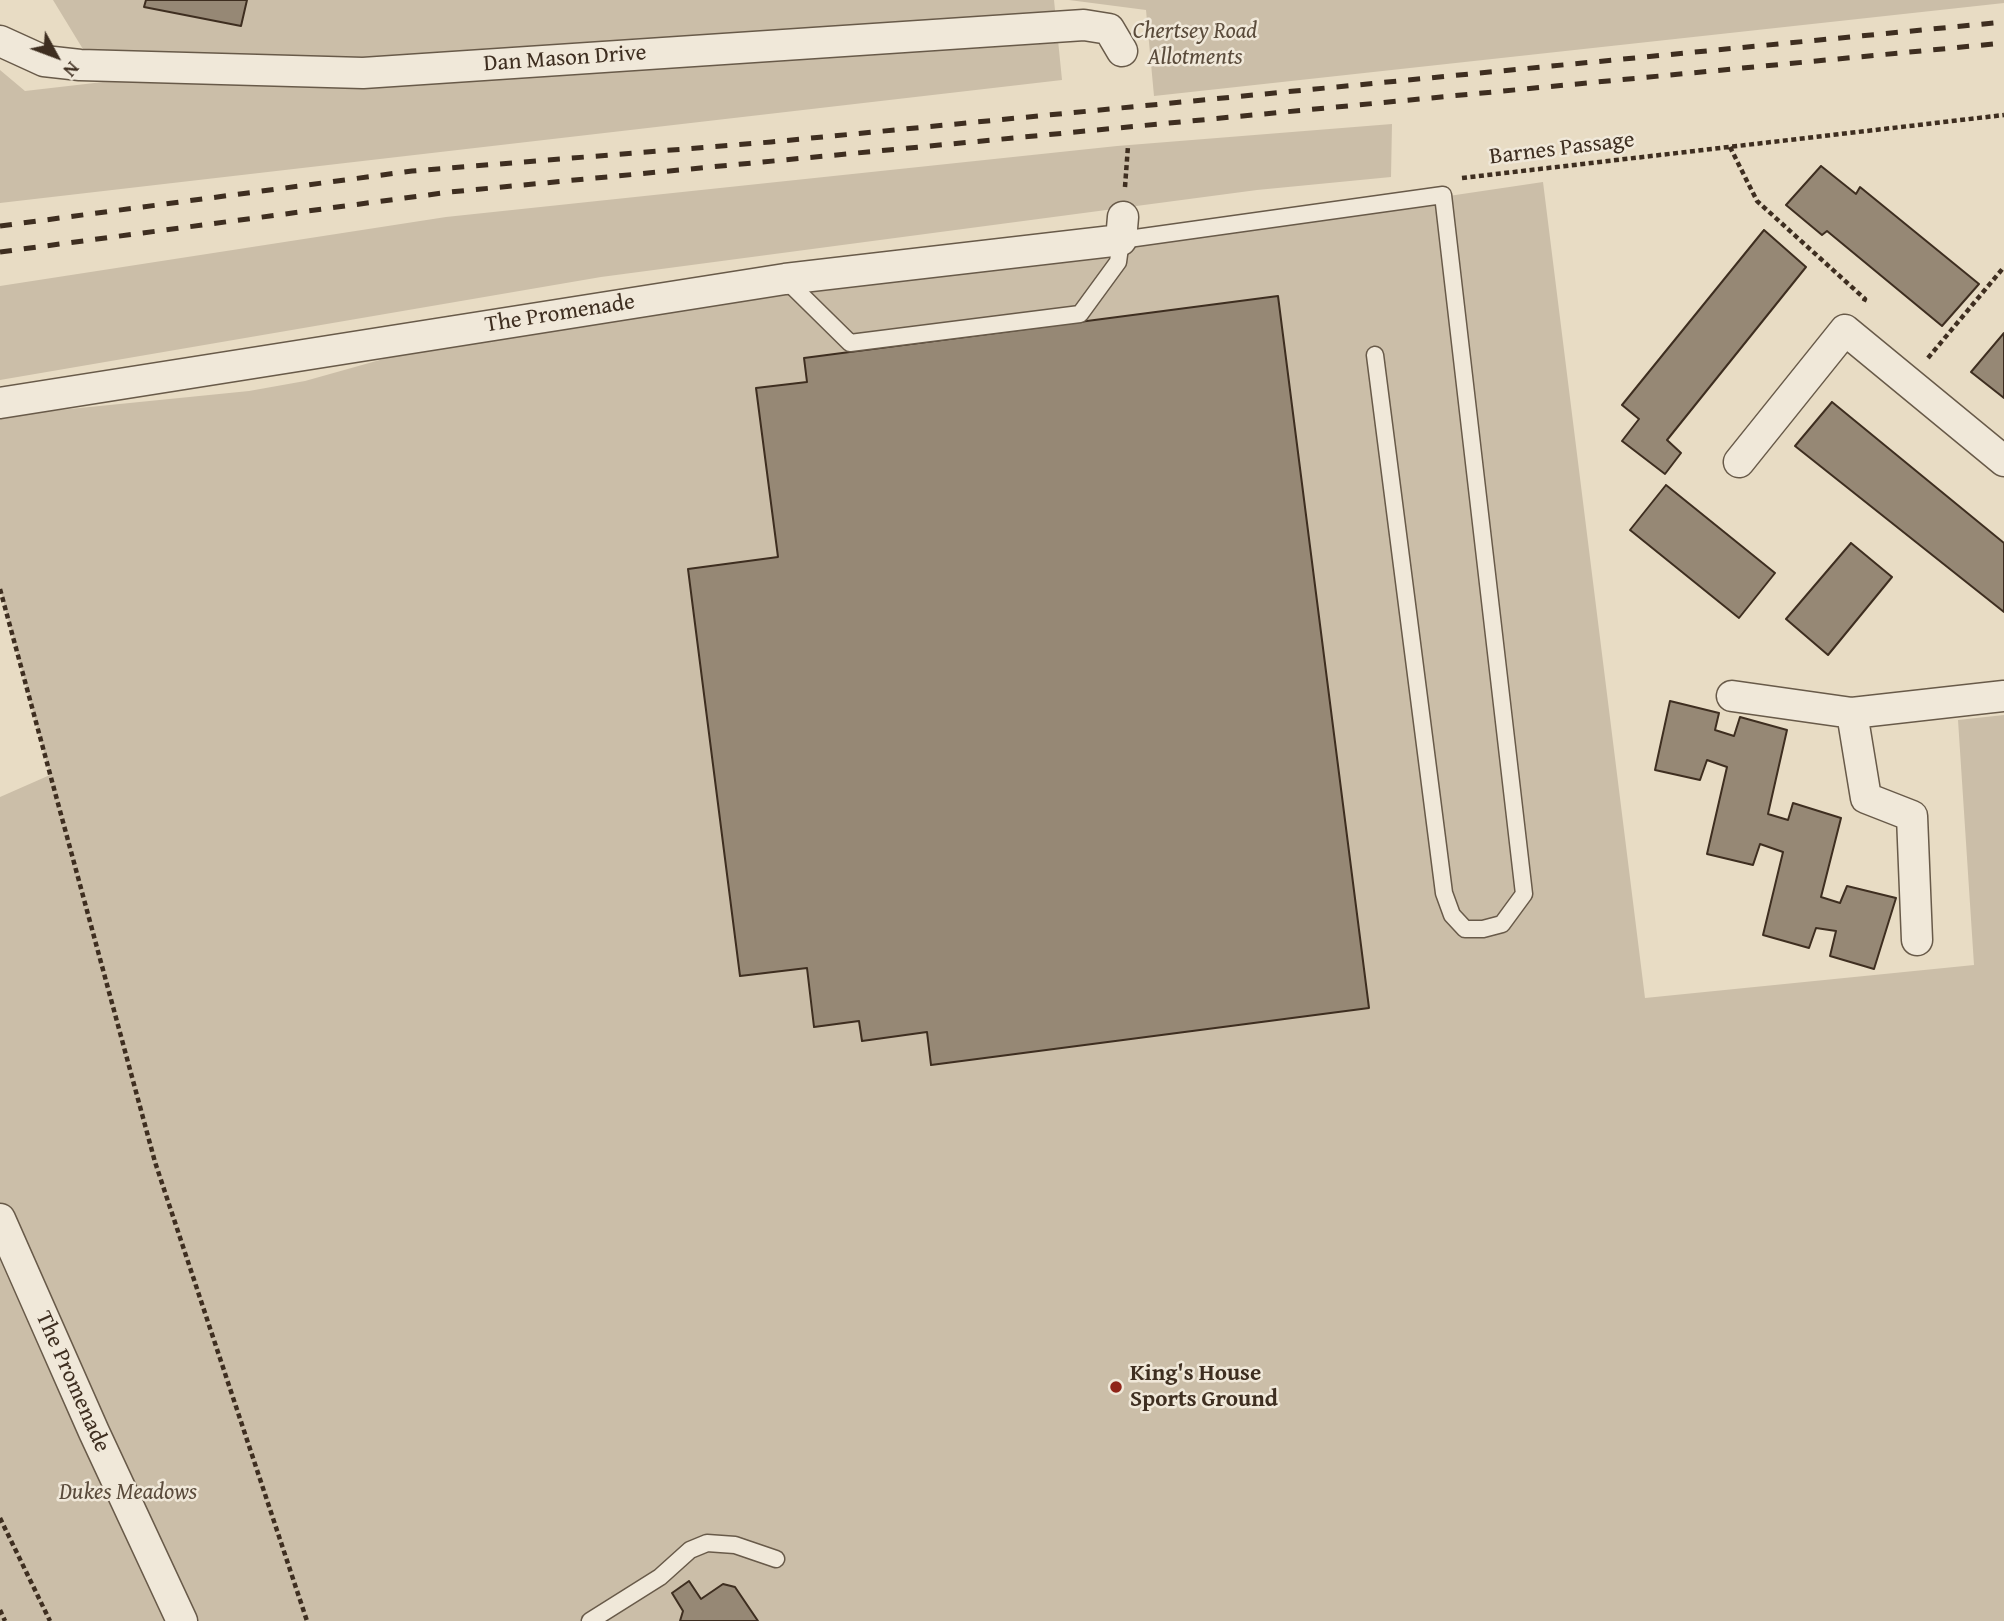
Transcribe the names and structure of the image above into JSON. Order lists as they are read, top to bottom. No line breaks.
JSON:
{"streets":{"street":["Dan Mason Drive","The Promenade"],"path":["Barnes Passage"]},"parks":["Chertsey Road Allotments","Dukes Meadows"],"places":["King's House Sports Ground"],"north":"bottom right"}
